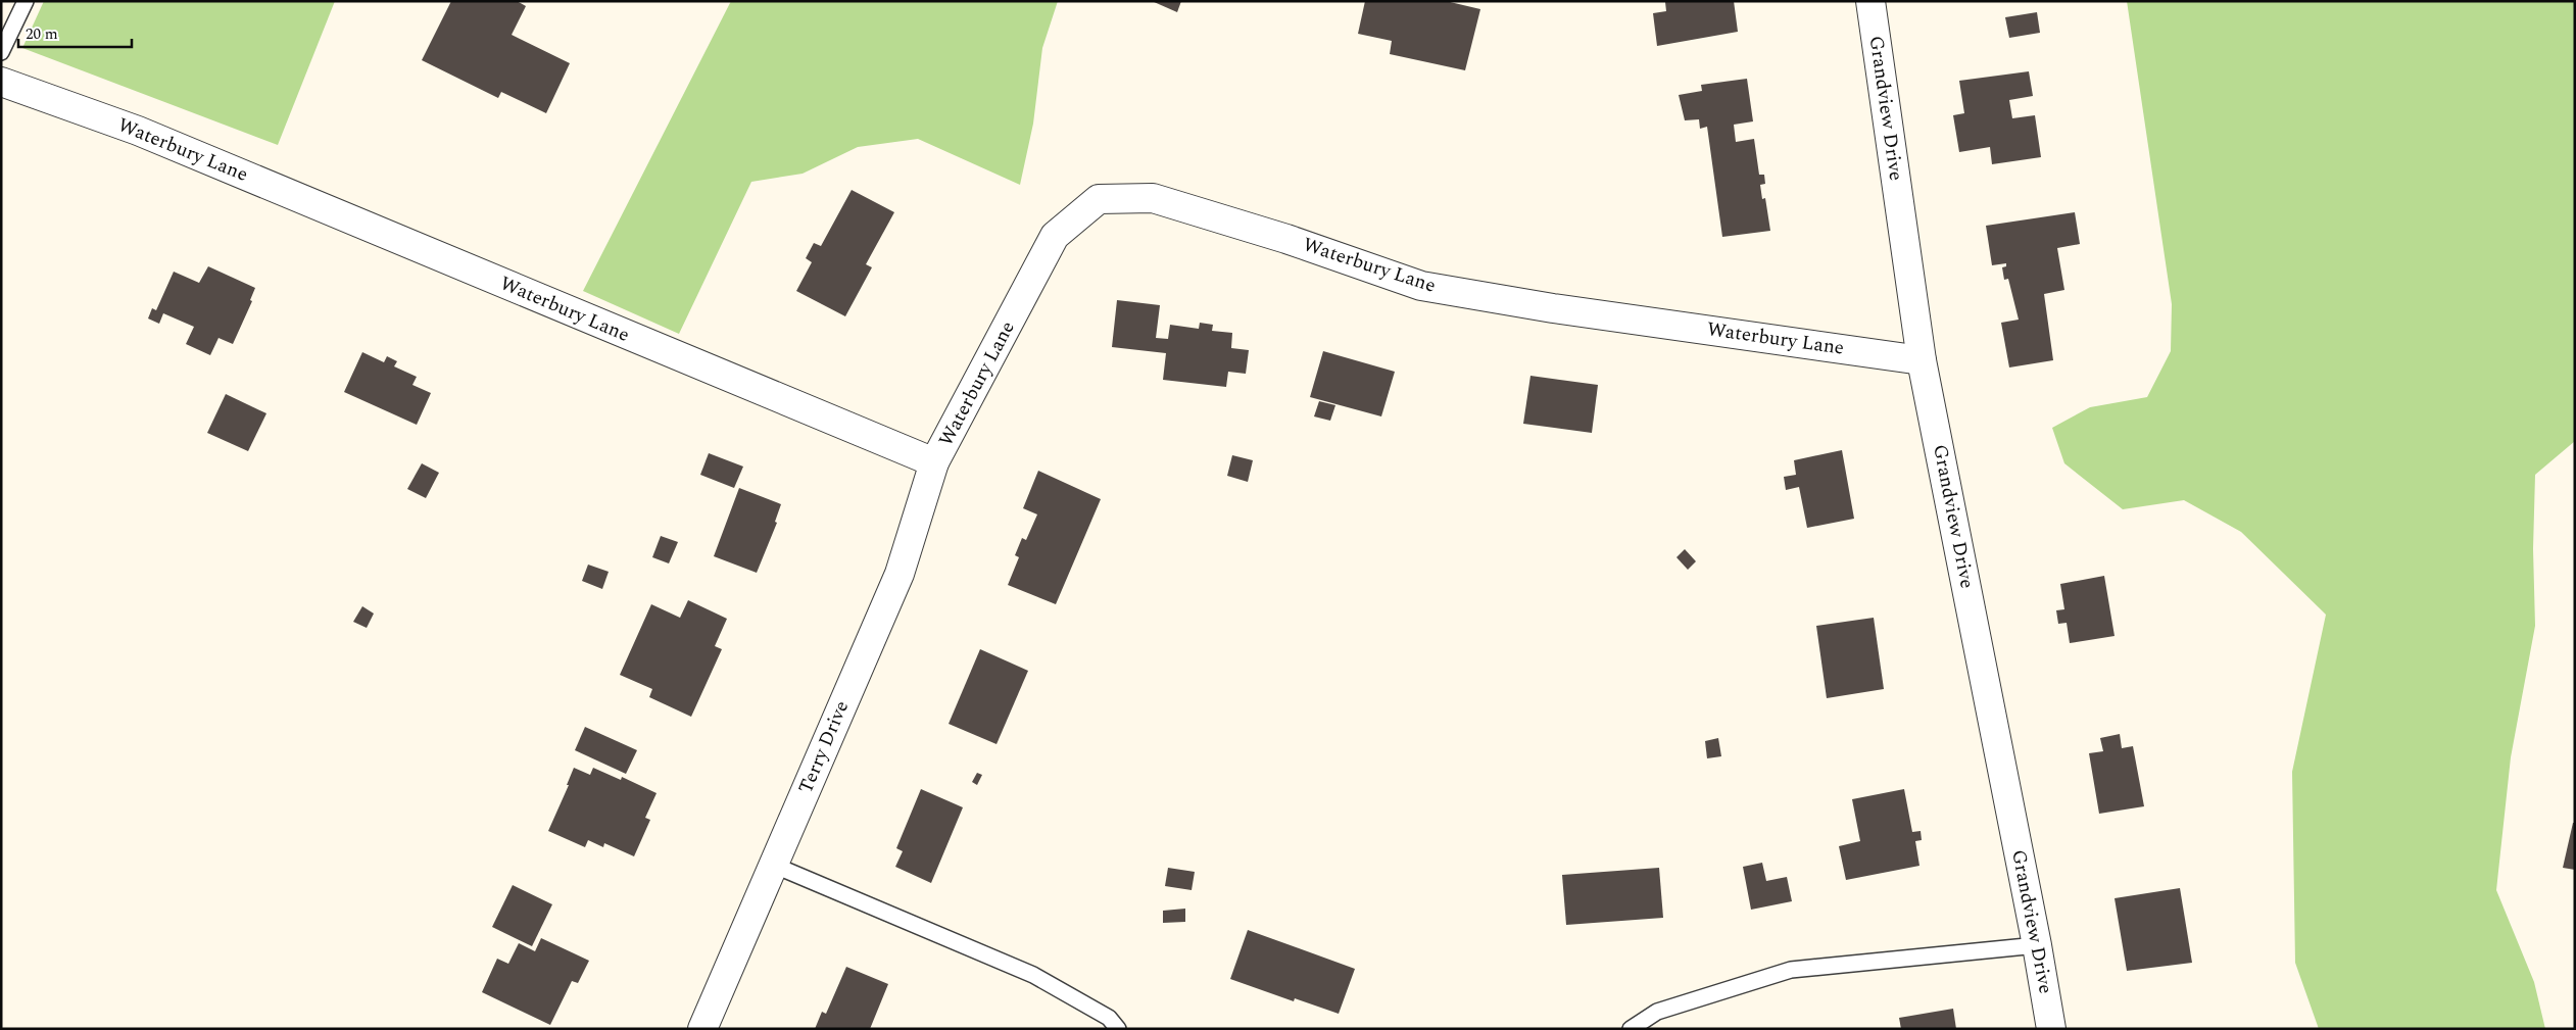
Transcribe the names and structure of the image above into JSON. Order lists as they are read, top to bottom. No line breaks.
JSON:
{"streets":{"street":["Grandview Drive","Waterbury Lane","Terry Drive"]},"crossings":[["Grandview Drive","Waterbury Lane"],["Waterbury Lane","Terry Drive"]],"scale_bar":"20 m"}
